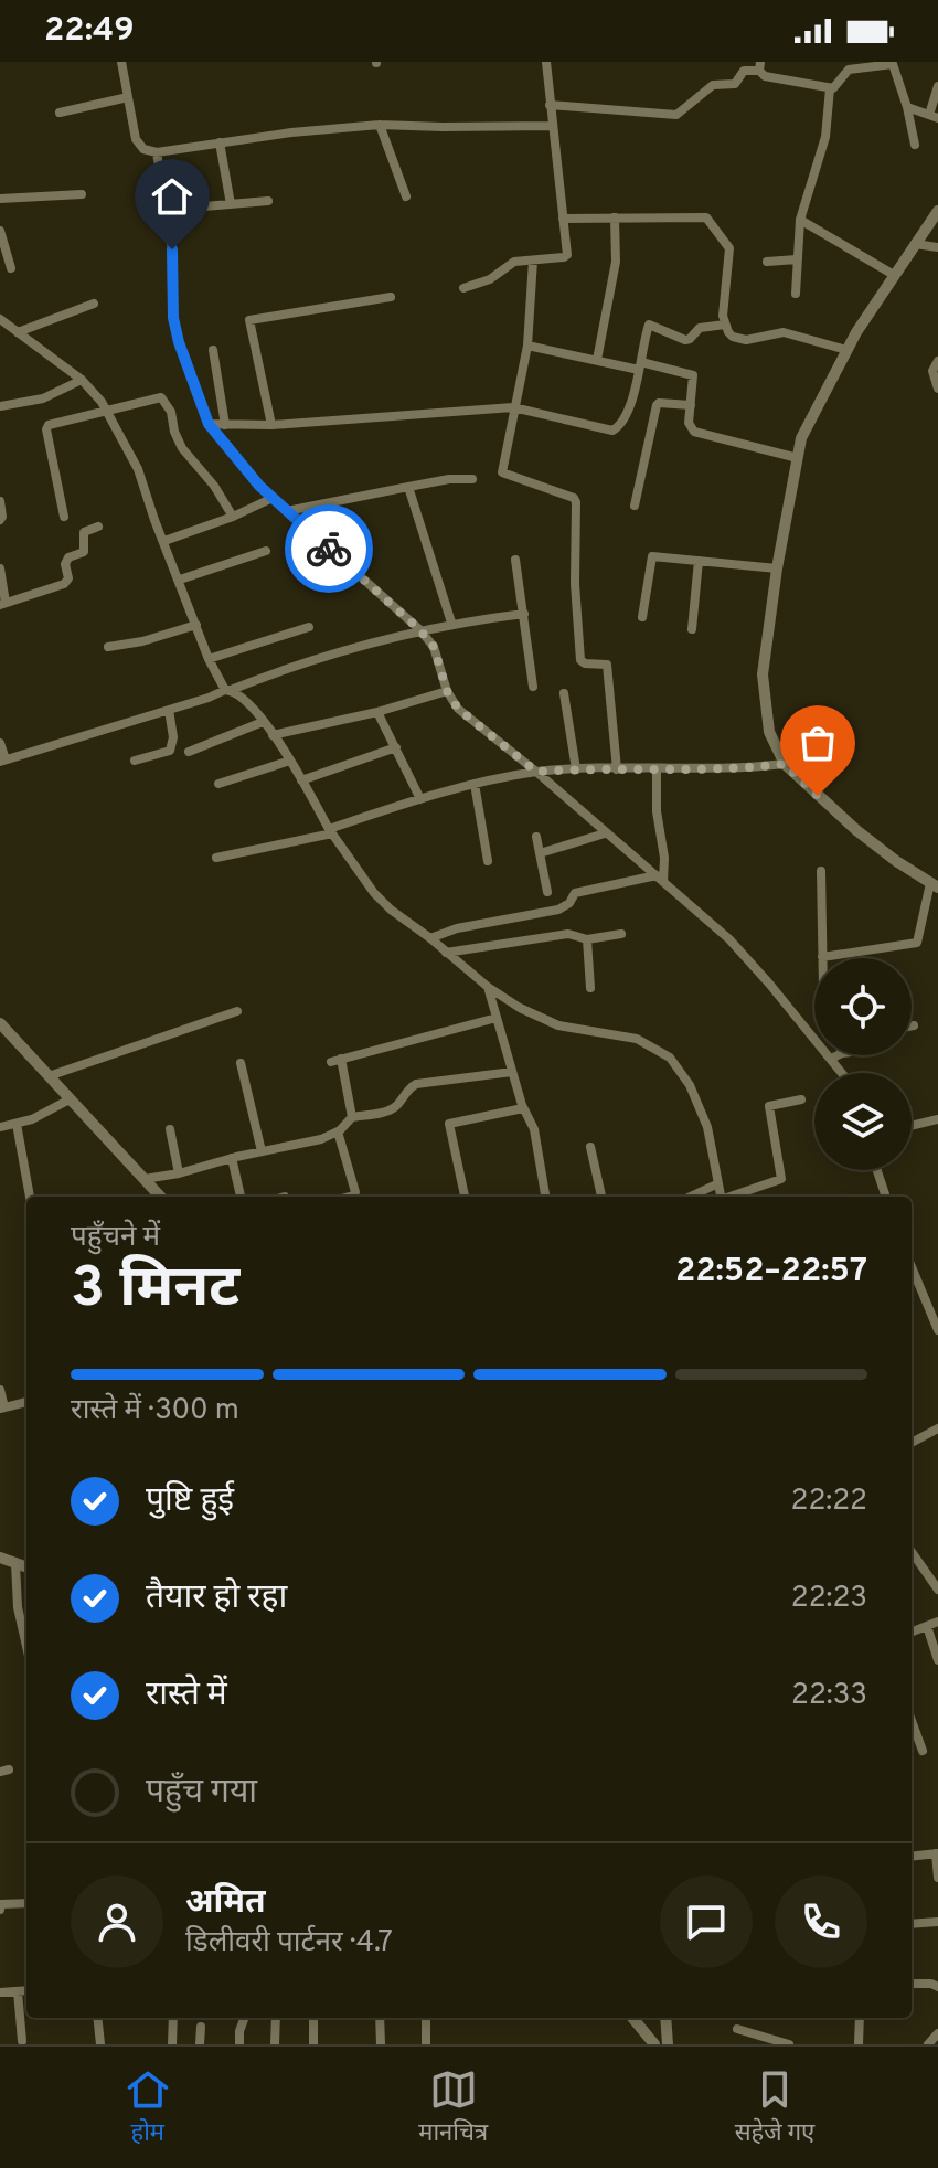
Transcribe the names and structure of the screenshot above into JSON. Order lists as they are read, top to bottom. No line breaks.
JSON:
{"page":{"status":"22:49","heading":["3 मिनट","पहुँचने में","22:52–22:57"],"panel":["अमित","डिलीवरी पार्टनर · 4.7"],"bar":"रास्ते में · 300 m","list":[["पुष्टि हुई","22:22"],["तैयार हो रहा","22:23"],["रास्ते में","22:33"],"पहुँच गया"],"tabs":["होम","मानचित्र","सहेजे गए"]}}
